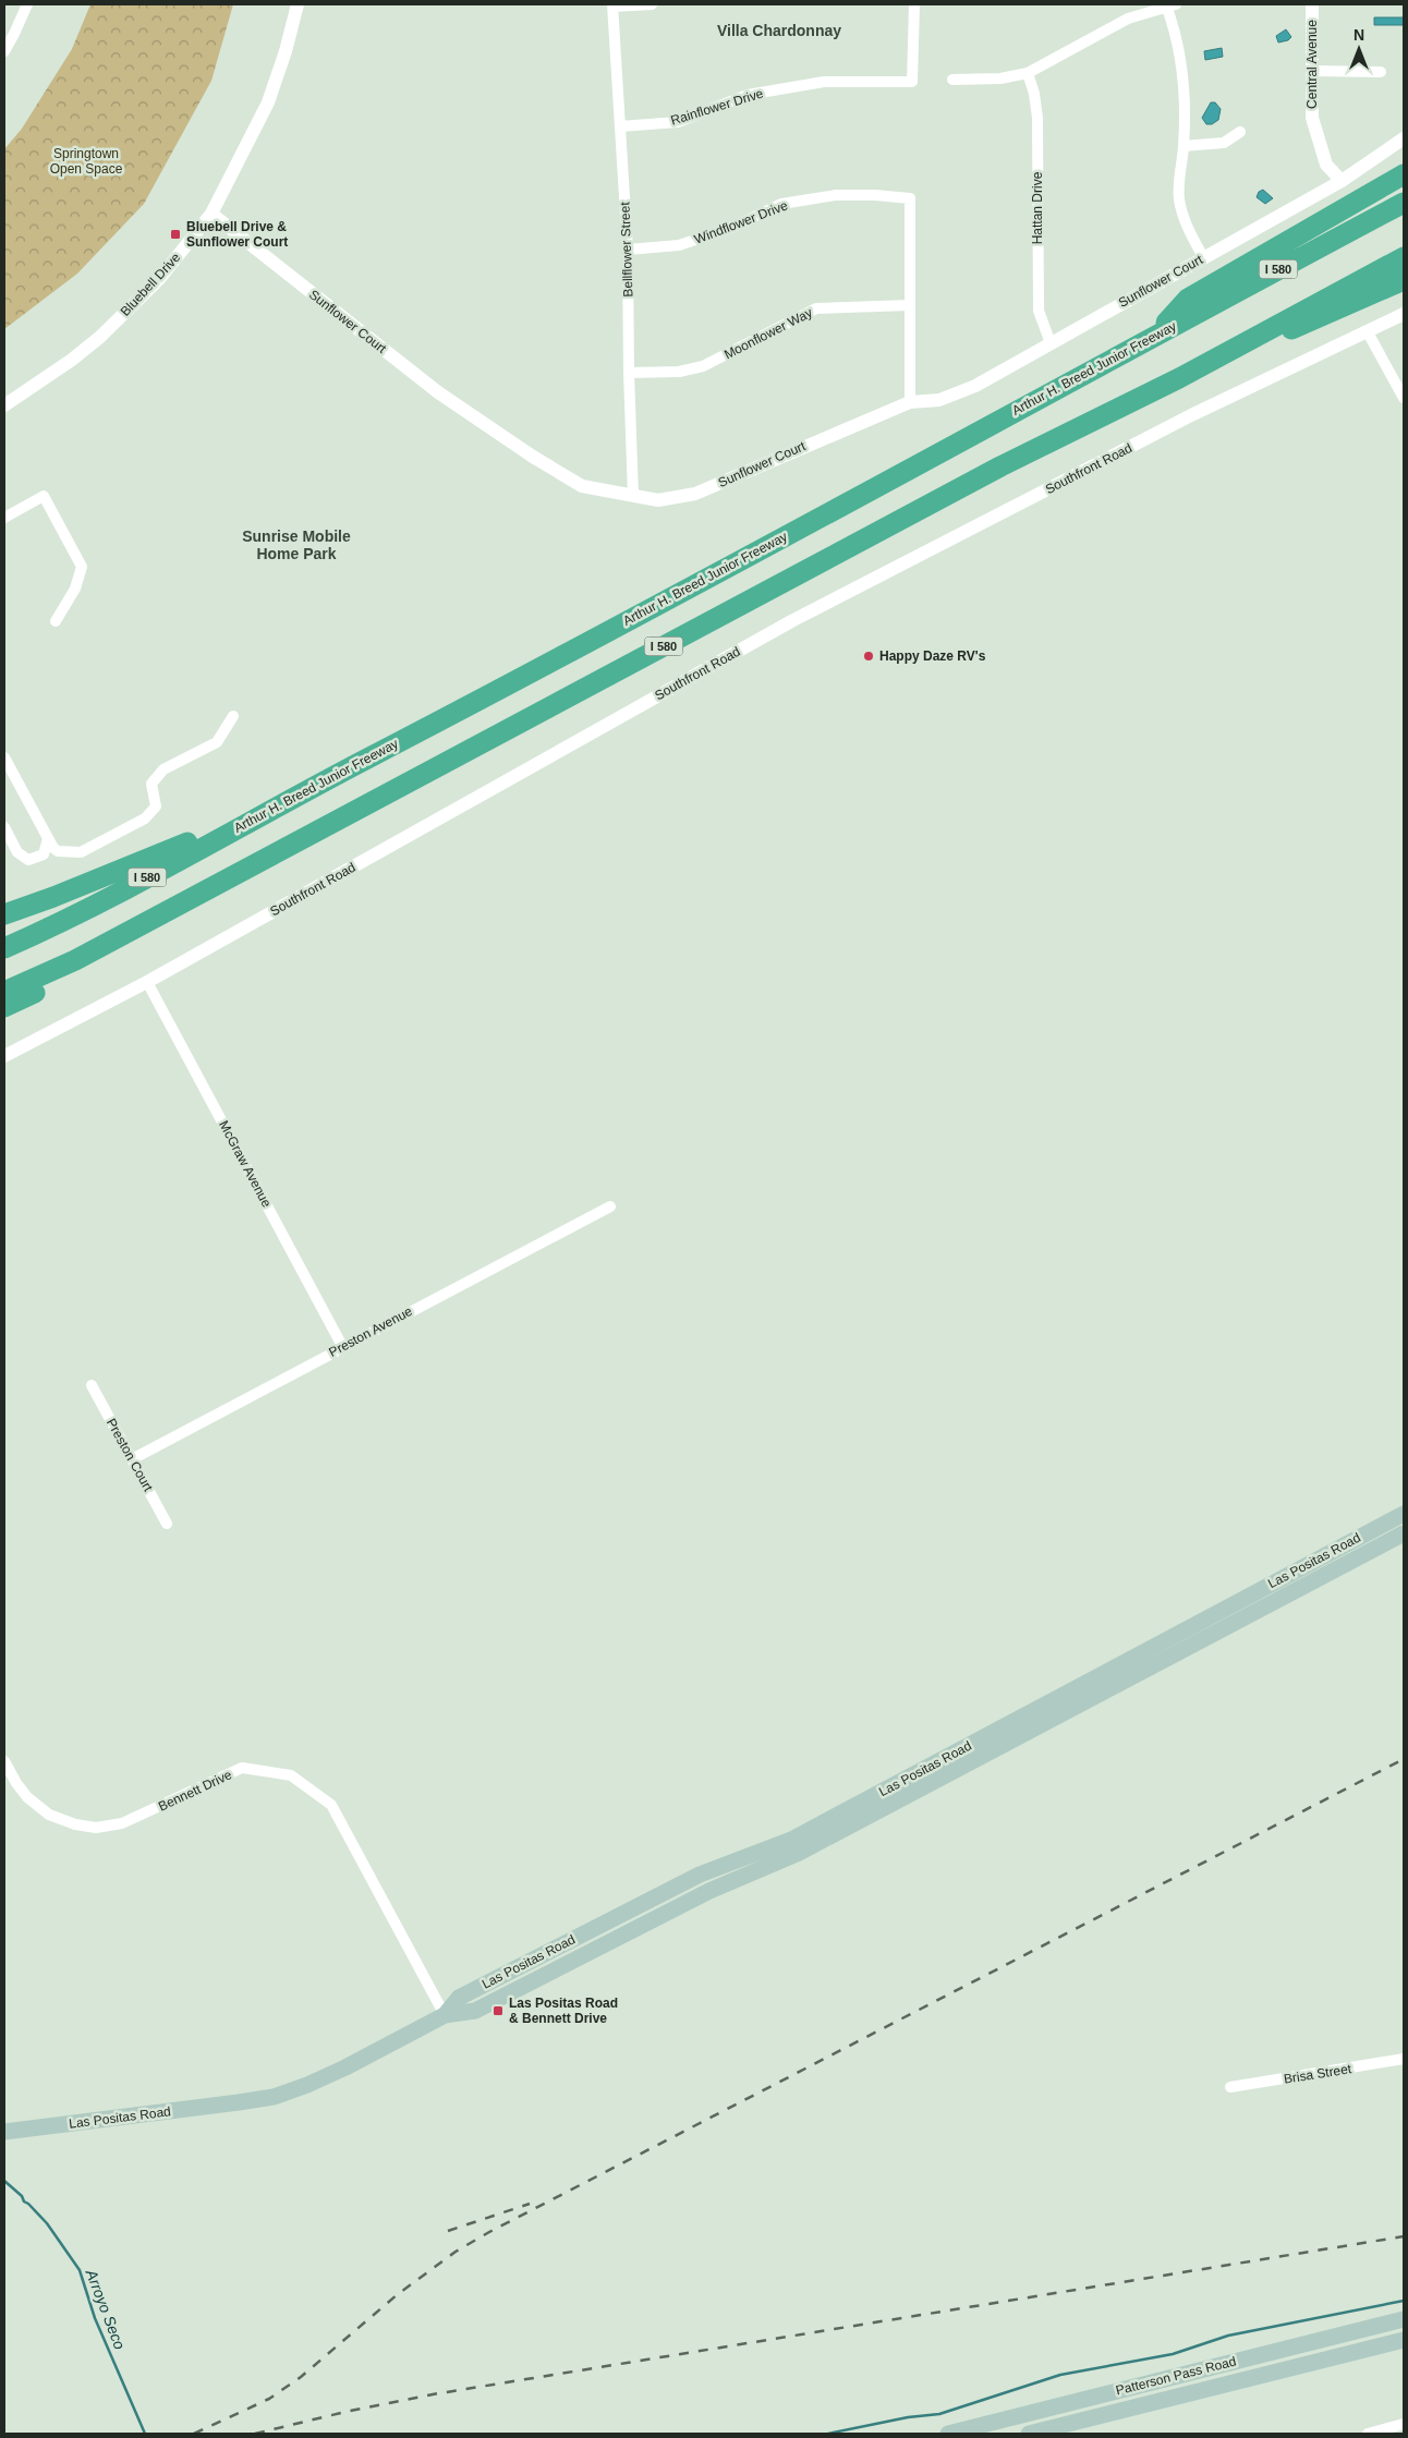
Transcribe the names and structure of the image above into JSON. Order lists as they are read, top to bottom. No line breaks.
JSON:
{"streets":{"highway":["I 580","Arthur H. Breed Junior Freeway"],"main road":["Las Positas Road","Patterson Pass Road"],"street":["Central Avenue","Rainflower Drive","Hattan Drive","Windflower Drive","Bellflower Street","Sunflower Court","Bluebell Drive","Moonflower Way","Southfront Road","McGraw Avenue","Preston Avenue","Preston Court","Bennett Drive","Brisa Street"]},"crossings":[["Central Avenue","Sunflower Court"],["Rainflower Drive","Bellflower Street"],["Hattan Drive","Sunflower Court"],["Windflower Drive","Bellflower Street"],["Windflower Drive","Moonflower Way"],["Bellflower Street","Sunflower Court"],["Bellflower Street","Moonflower Way"],["Sunflower Court","Bluebell Drive"],["Southfront Road","McGraw Avenue"],["McGraw Avenue","Preston Avenue"],["Preston Avenue","Preston Court"],["Las Positas Road","Bennett Drive"]],"districts":["Villa Chardonnay","Sunrise Mobile Home Park"],"water":["Arroyo Seco"],"parks":["Springtown Open Space"],"places":{"transit":["Bluebell Drive & Sunflower Court","Las Positas Road & Bennett Drive"],"other":["Happy Daze RV's"]},"north":"top"}
